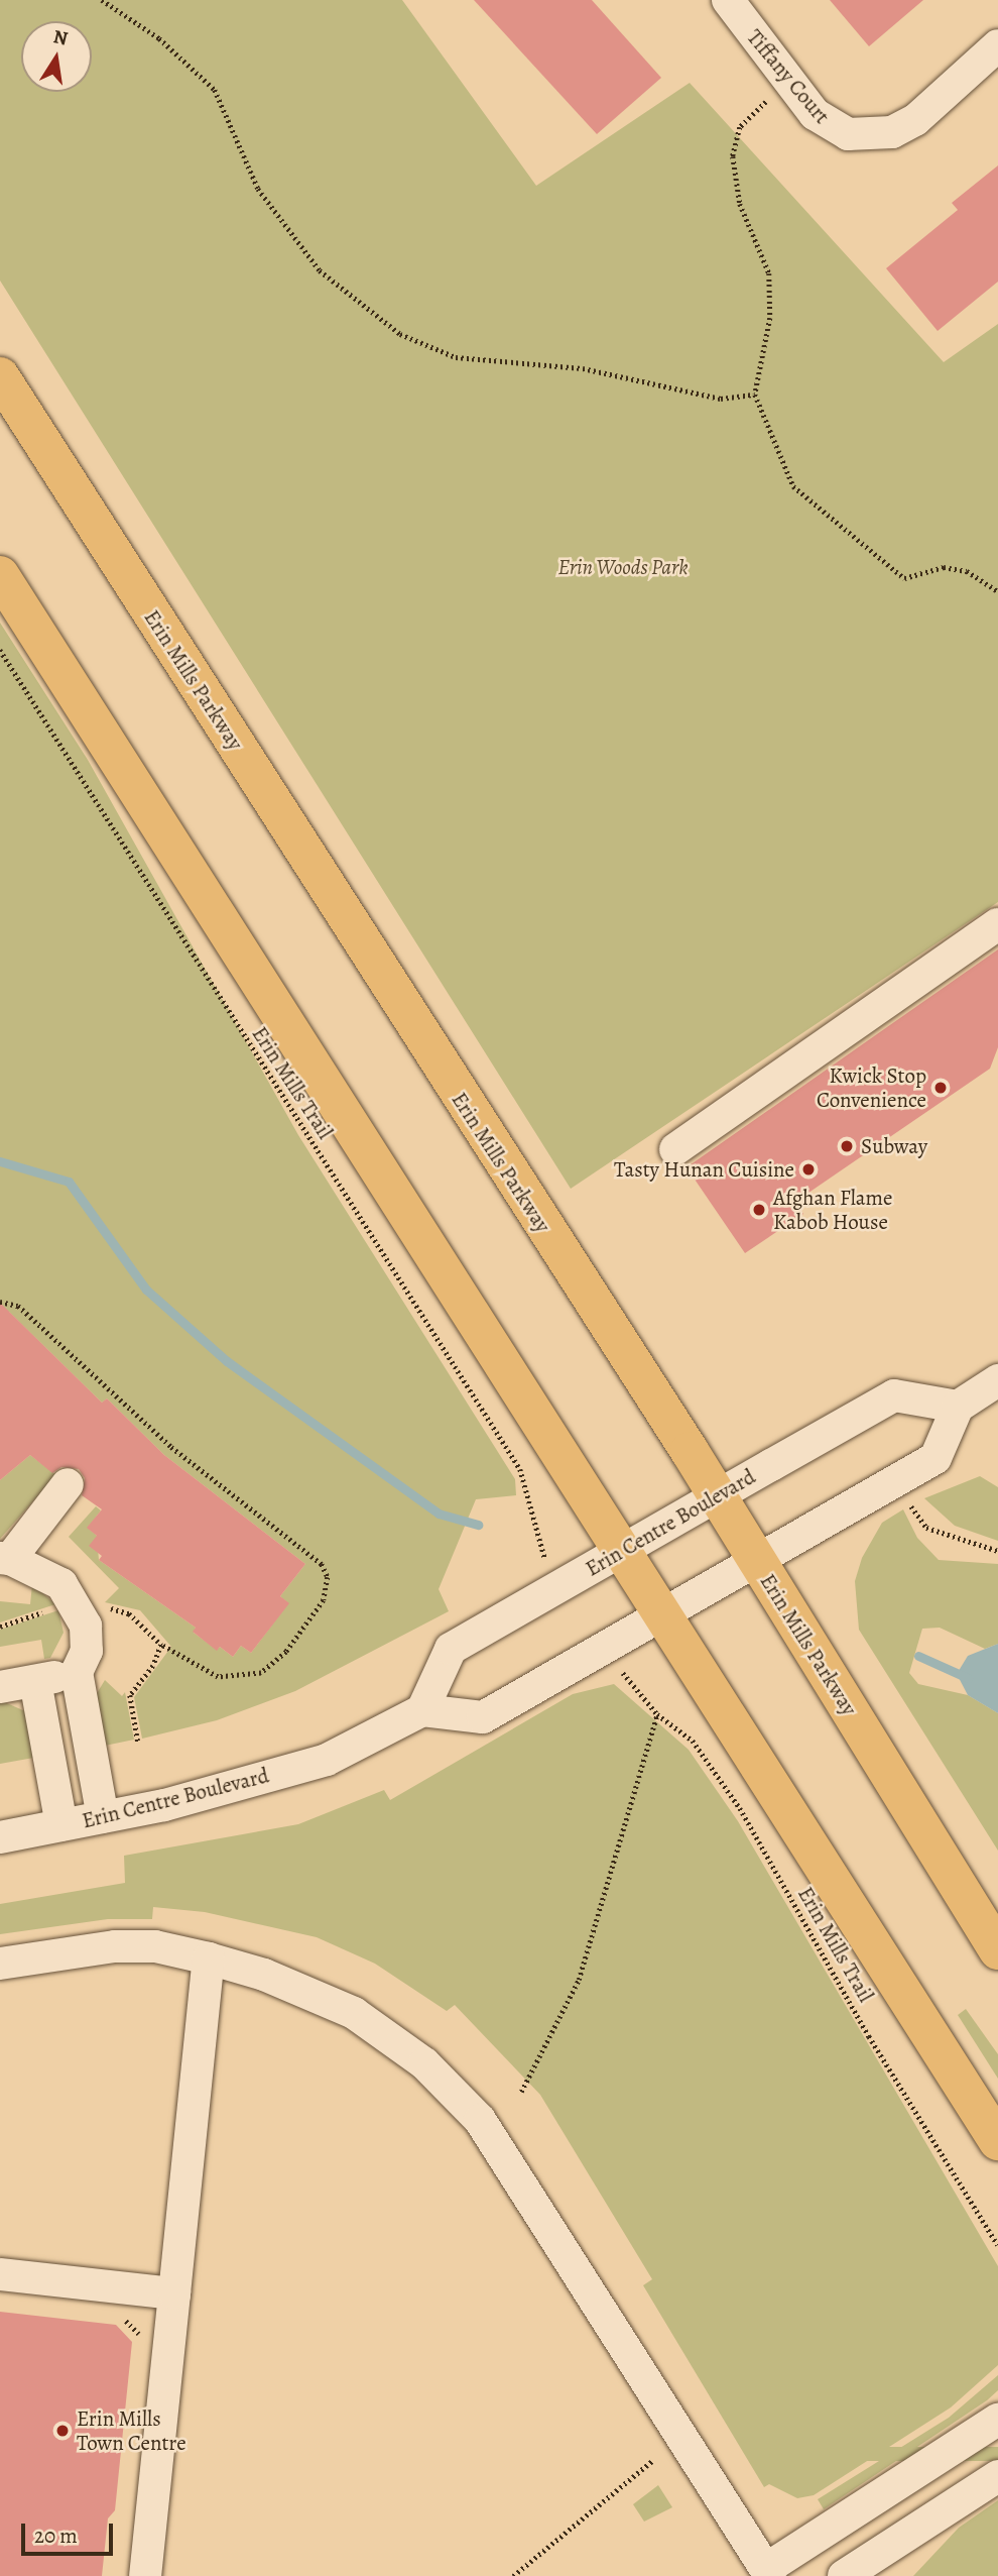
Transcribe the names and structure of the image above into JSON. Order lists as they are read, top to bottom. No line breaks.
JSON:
{"streets":{"main road":["Erin Mills Parkway"],"street":["Tiffany Court","Erin Centre Boulevard"],"path":["Erin Mills Trail"]},"crossings":[["Erin Mills Parkway","Erin Centre Boulevard"]],"parks":["Erin Woods Park"],"places":["Kwick Stop Convenience","Subway","Tasty Hunan Cuisine","Afghan Flame Kabob House","Erin Mills Town Centre"],"scale_bar":"20 m","north":"top"}
